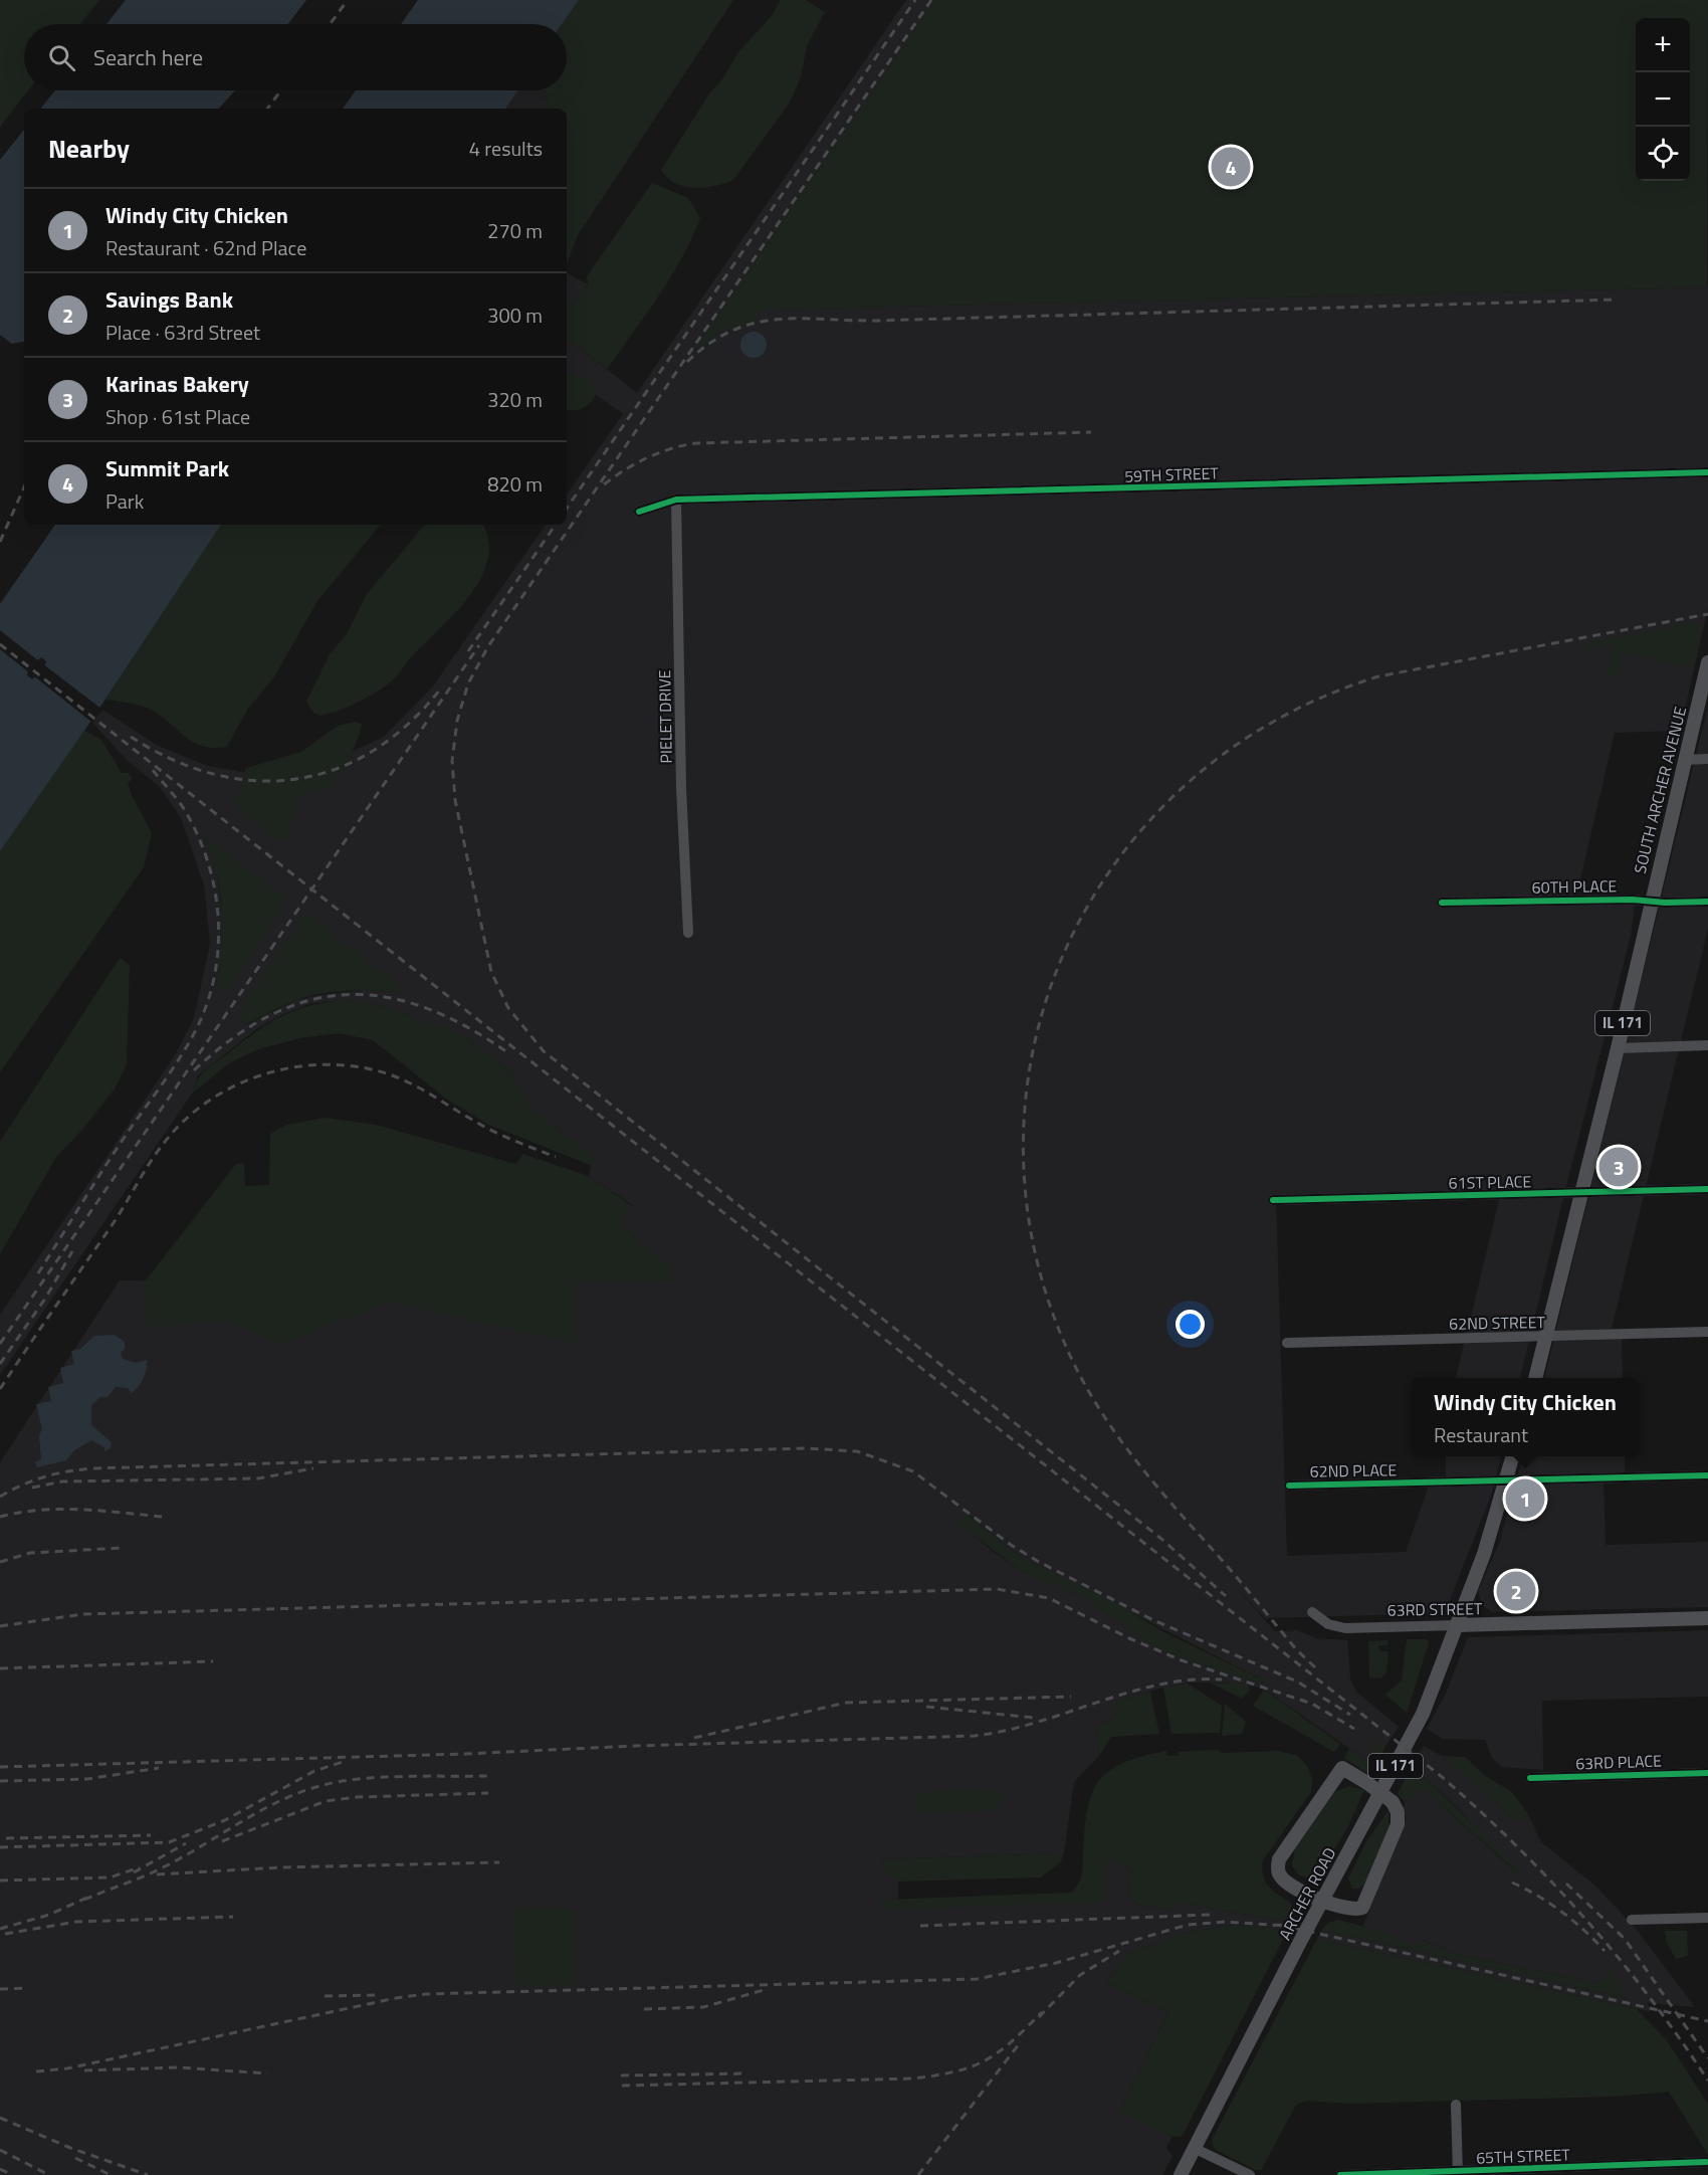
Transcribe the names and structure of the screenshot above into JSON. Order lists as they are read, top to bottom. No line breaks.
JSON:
{"streets":{"main road":["SOUTH ARCHER AVENUE","IL 171","63RD STREET","ARCHER ROAD"],"street":["59TH STREET","PIELET DRIVE","60TH PLACE","61ST PLACE","62ND STREET","62ND PLACE","63RD PLACE","65TH STREET"]},"crossings":[["59TH STREET","PIELET DRIVE"],["SOUTH ARCHER AVENUE","60TH PLACE"],["SOUTH ARCHER AVENUE","61ST PLACE"],["SOUTH ARCHER AVENUE","62ND STREET"],["IL 171","62ND PLACE"],["IL 171","63RD STREET"],["IL 171","ARCHER ROAD"],["63RD STREET","ARCHER ROAD"]],"page":{"map_buttons":["+","−"],"search":"Search here","heading":["Nearby","4 results"],"pins":["4","3","1","2"],"list":[{"mark":"1","name":"Windy City Chicken","note":"Restaurant · 62nd Place","value":"270 m"},{"mark":"2","name":"Savings Bank","note":"Place · 63rd Street","value":"300 m"},{"mark":"3","name":"Karinas Bakery","note":"Shop · 61st Place","value":"320 m"},{"mark":"4","name":"Summit Park","note":"Park","value":"820 m"}],"popup":["Windy City Chicken","Restaurant"]}}
